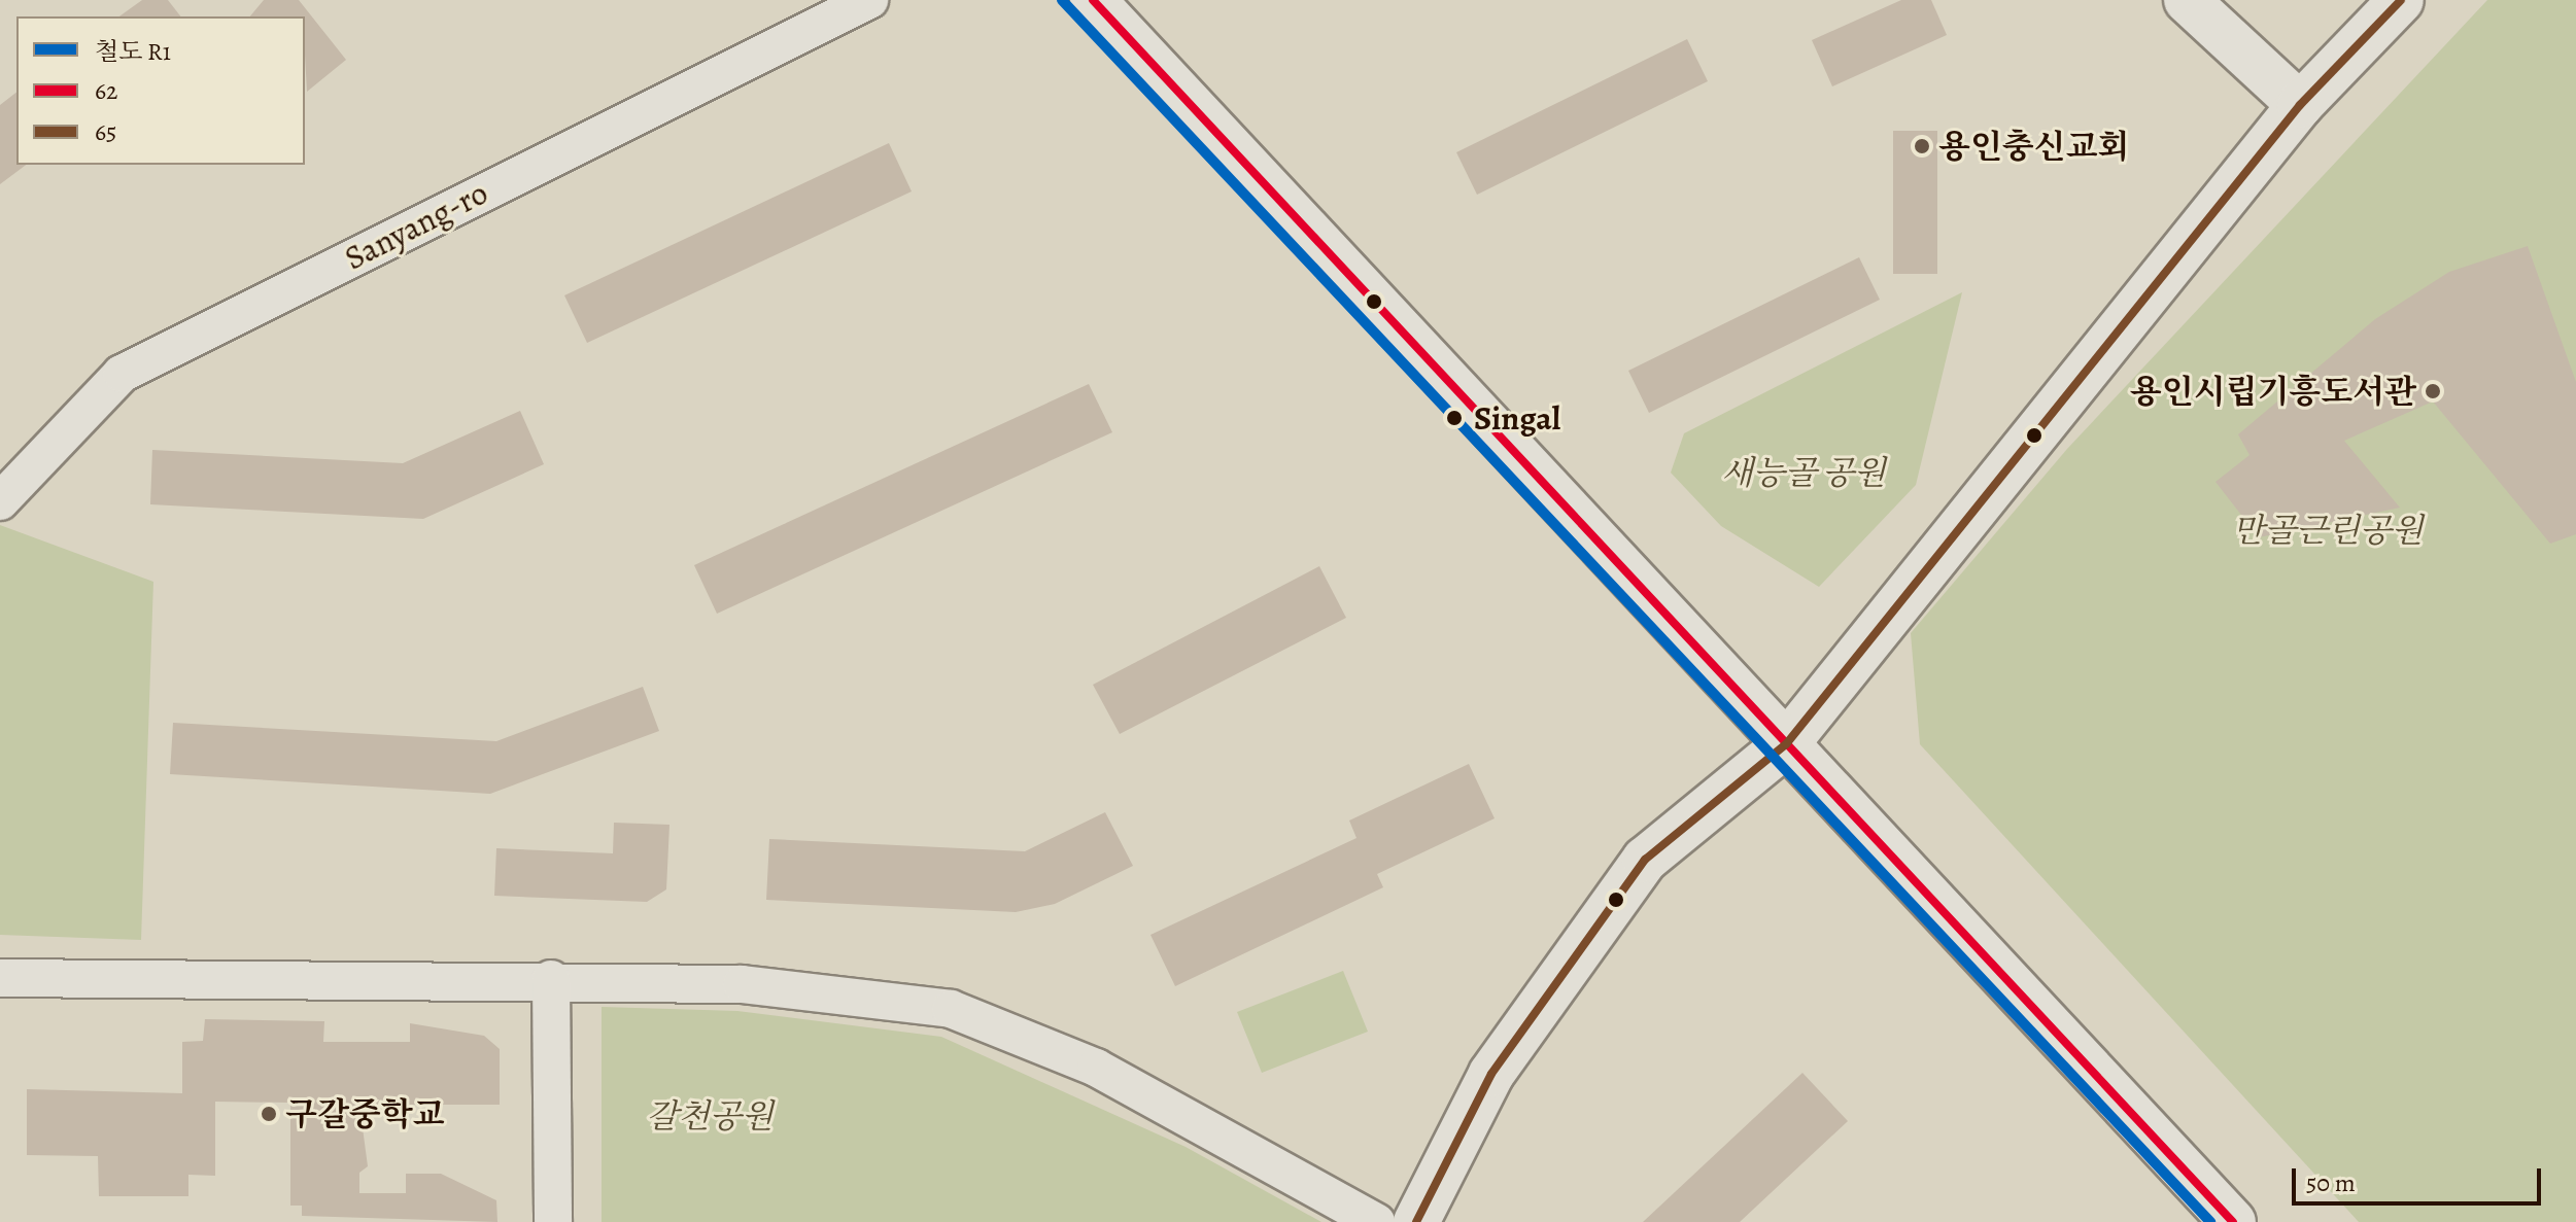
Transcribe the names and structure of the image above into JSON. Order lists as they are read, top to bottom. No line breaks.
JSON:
{"streets":{"street":["Sanyang-ro"]},"parks":["새능골 공원","만골근린공원","갈천공원"],"places":["용인충신교회","용인시립기흥도서관","Singal","구갈중학교"],"lines":["rail line R1","transit line 62","transit line 65"],"legend":["철도 R1","62","65"],"scale_bar":"50 m"}
